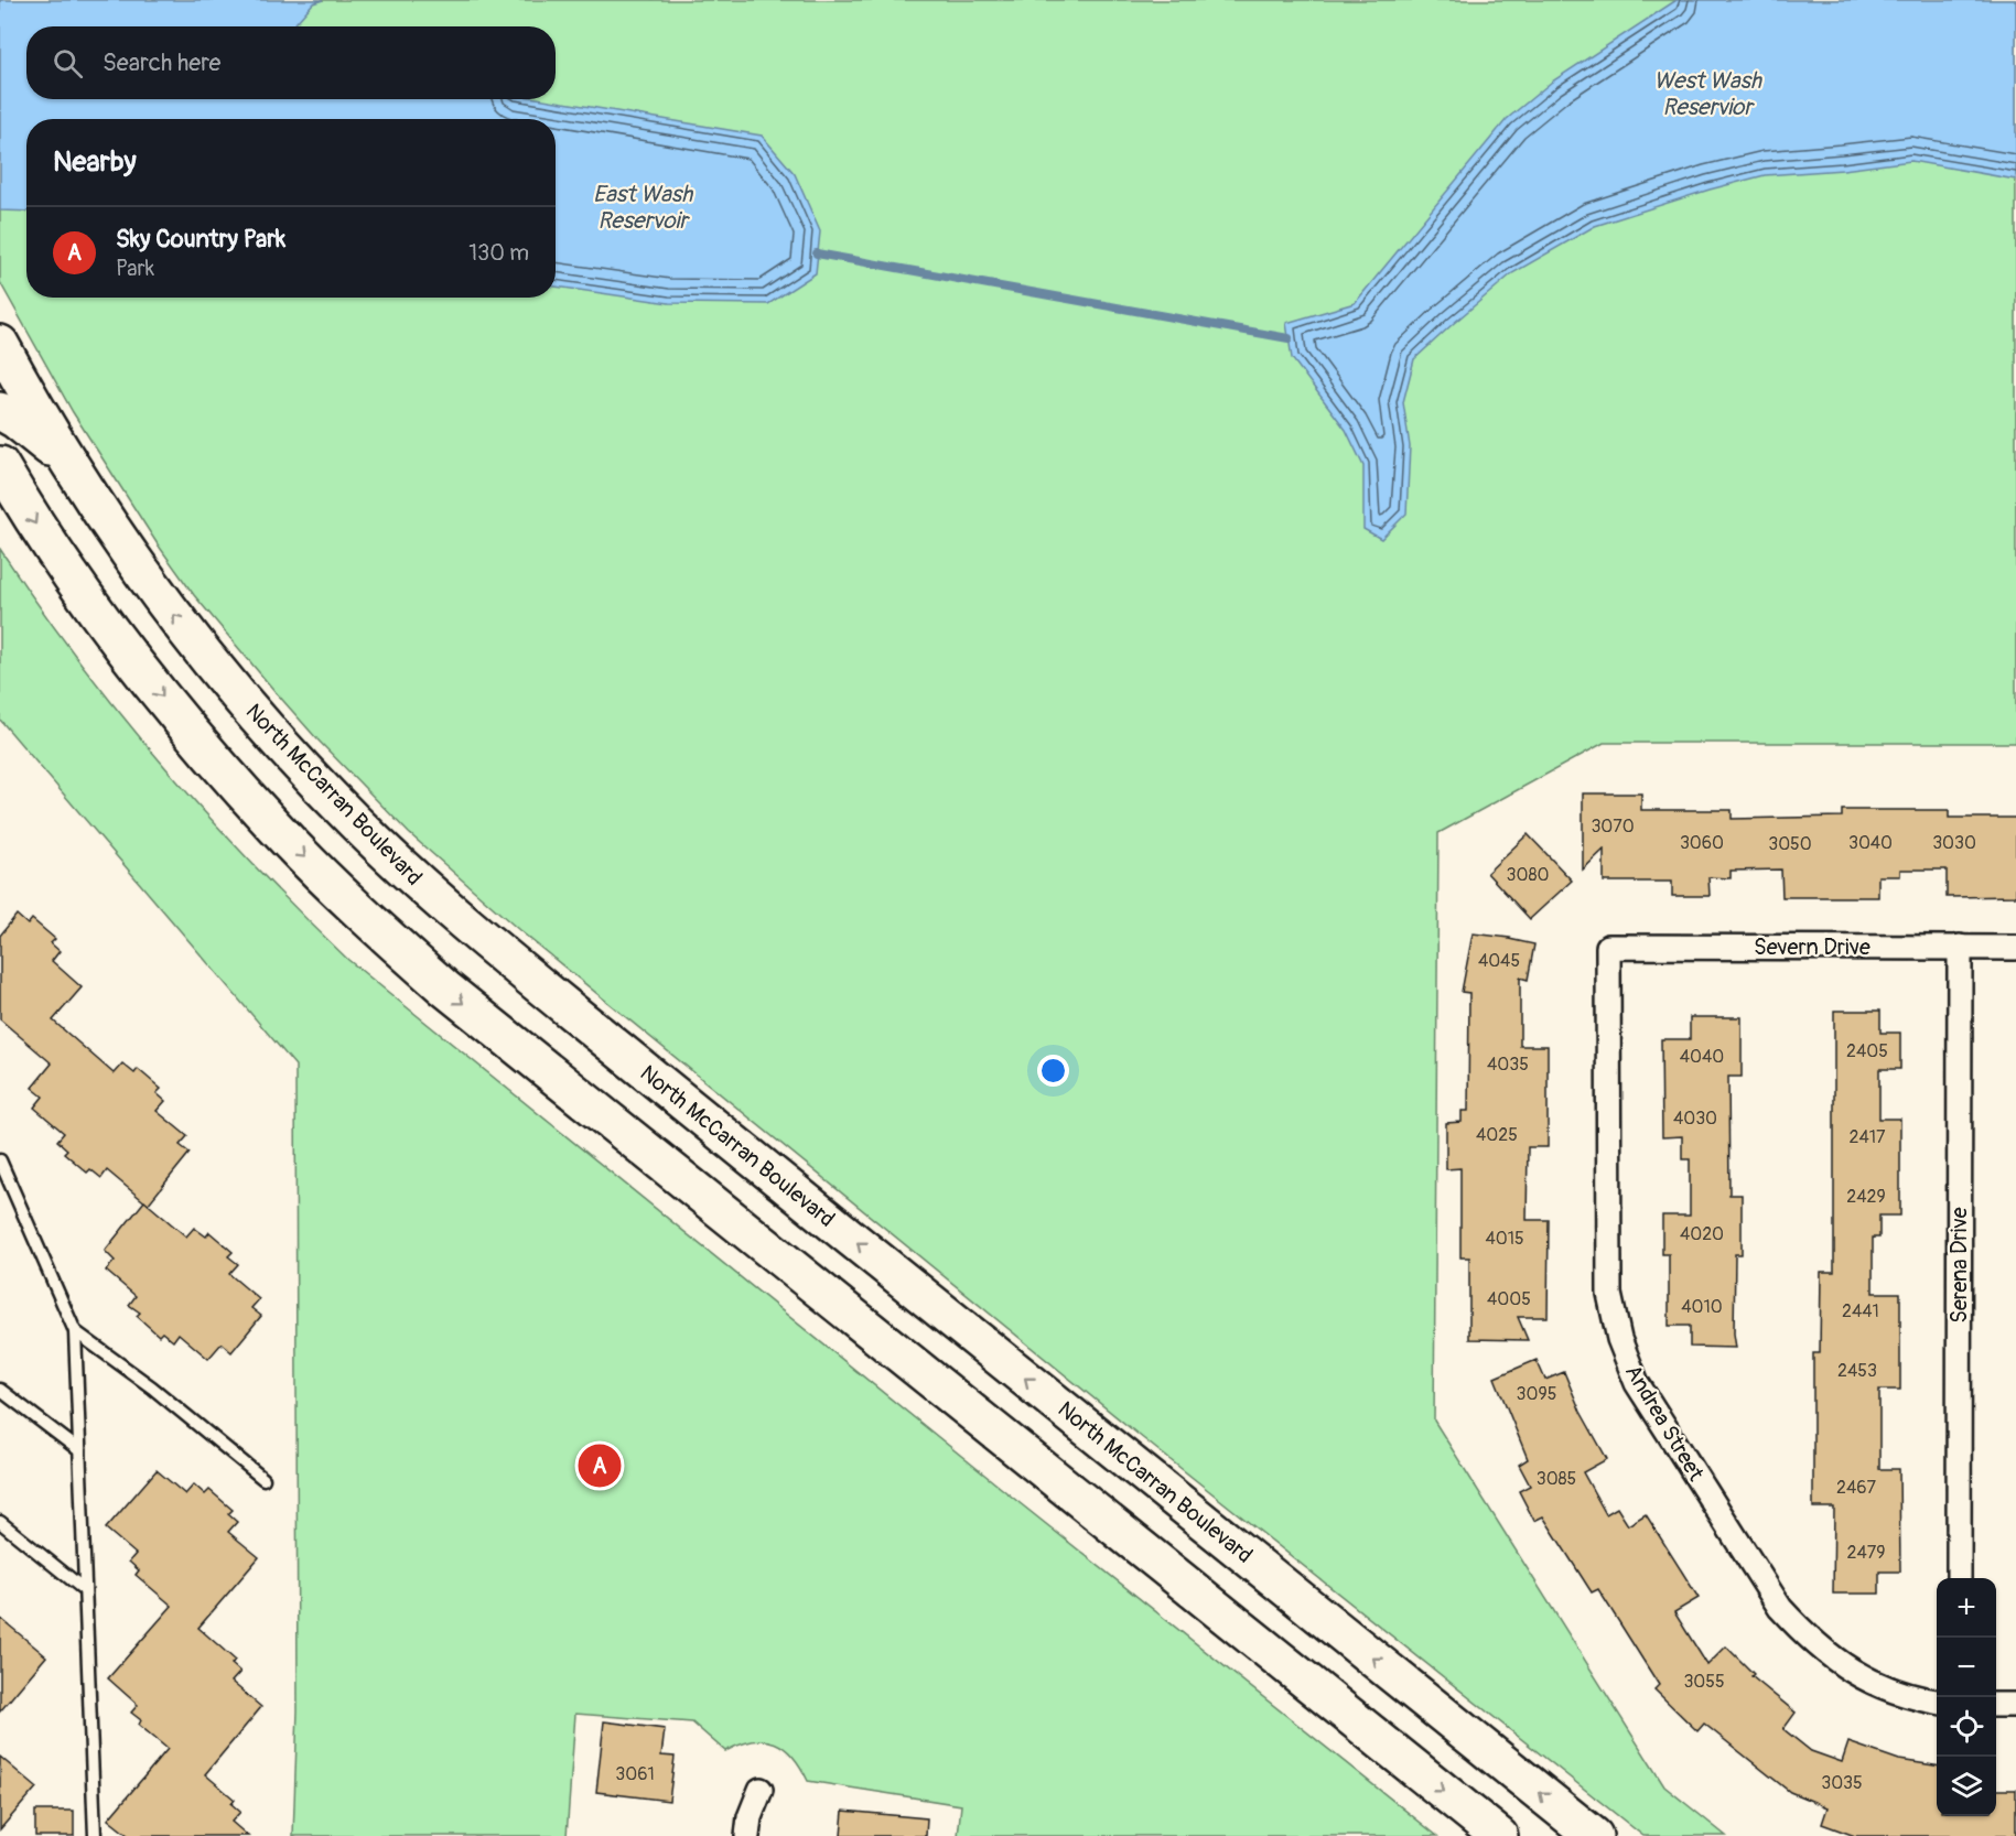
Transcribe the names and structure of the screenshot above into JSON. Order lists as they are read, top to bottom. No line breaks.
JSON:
{"streets":{"main road":["North McCarran Boulevard"],"street":["Severn Drive","Serena Drive","Andrea Street"]},"crossings":[["Severn Drive","Serena Drive"],["Severn Drive","Andrea Street"]],"water":["West Wash Reservior","East Wash Reservoir"],"house_numbers":["3070","3060","3040","3030","3050","3080","4045","2405","4040","4035","4030","4025","2417","2429","4020","4015","4005","4010","2441","2453","3095","3085","2467","2479","3055","3061","3035"],"page":{"search":"Search here","heading":"Nearby","list":[{"mark":"A","name":"Sky Country Park","note":"Park","value":"130 m"}],"pins":"A","map_buttons":["+","−"]}}
